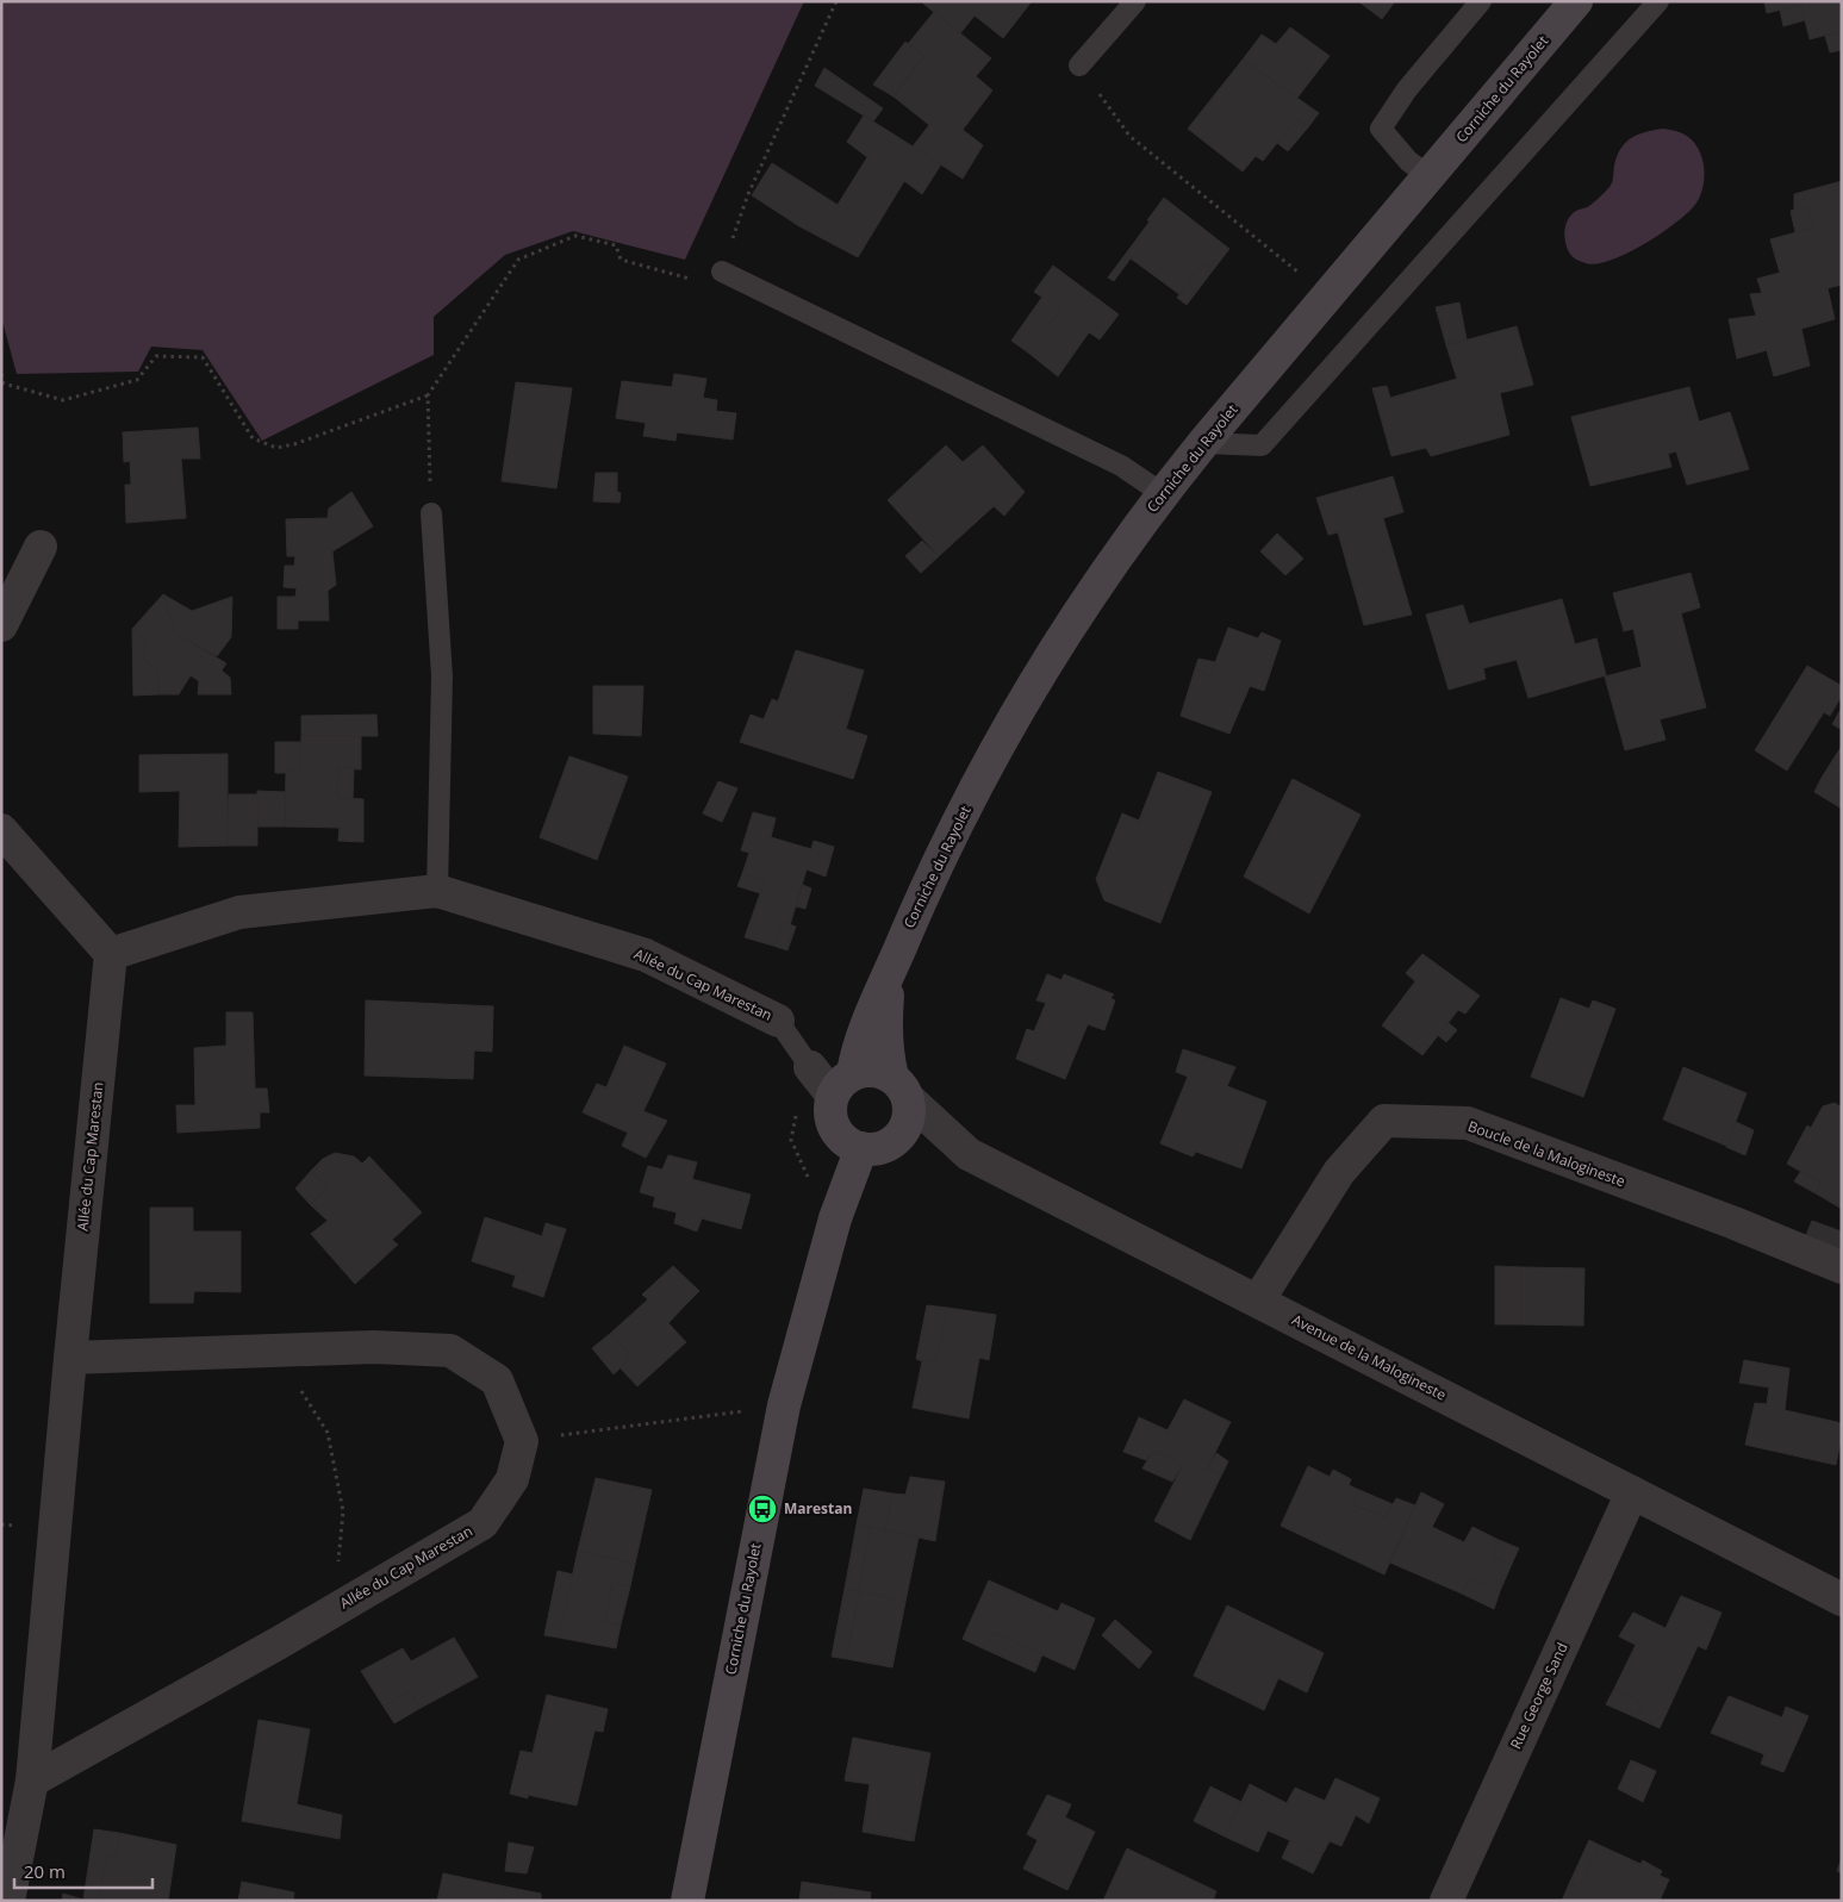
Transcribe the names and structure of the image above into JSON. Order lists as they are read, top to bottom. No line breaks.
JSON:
{"streets":{"main road":["Corniche du Rayolet"],"street":["Allée du Cap Marestan","Boucle de la Malogineste","Avenue de la Malogineste","Rue George Sand"]},"crossings":[["Corniche du Rayolet","Allée du Cap Marestan"],["Corniche du Rayolet","Avenue de la Malogineste"],["Allée du Cap Marestan","Avenue de la Malogineste"],["Boucle de la Malogineste","Avenue de la Malogineste"],["Avenue de la Malogineste","Rue George Sand"]],"places":{"bus stop":["Marestan"]},"scale_bar":"20 m"}
